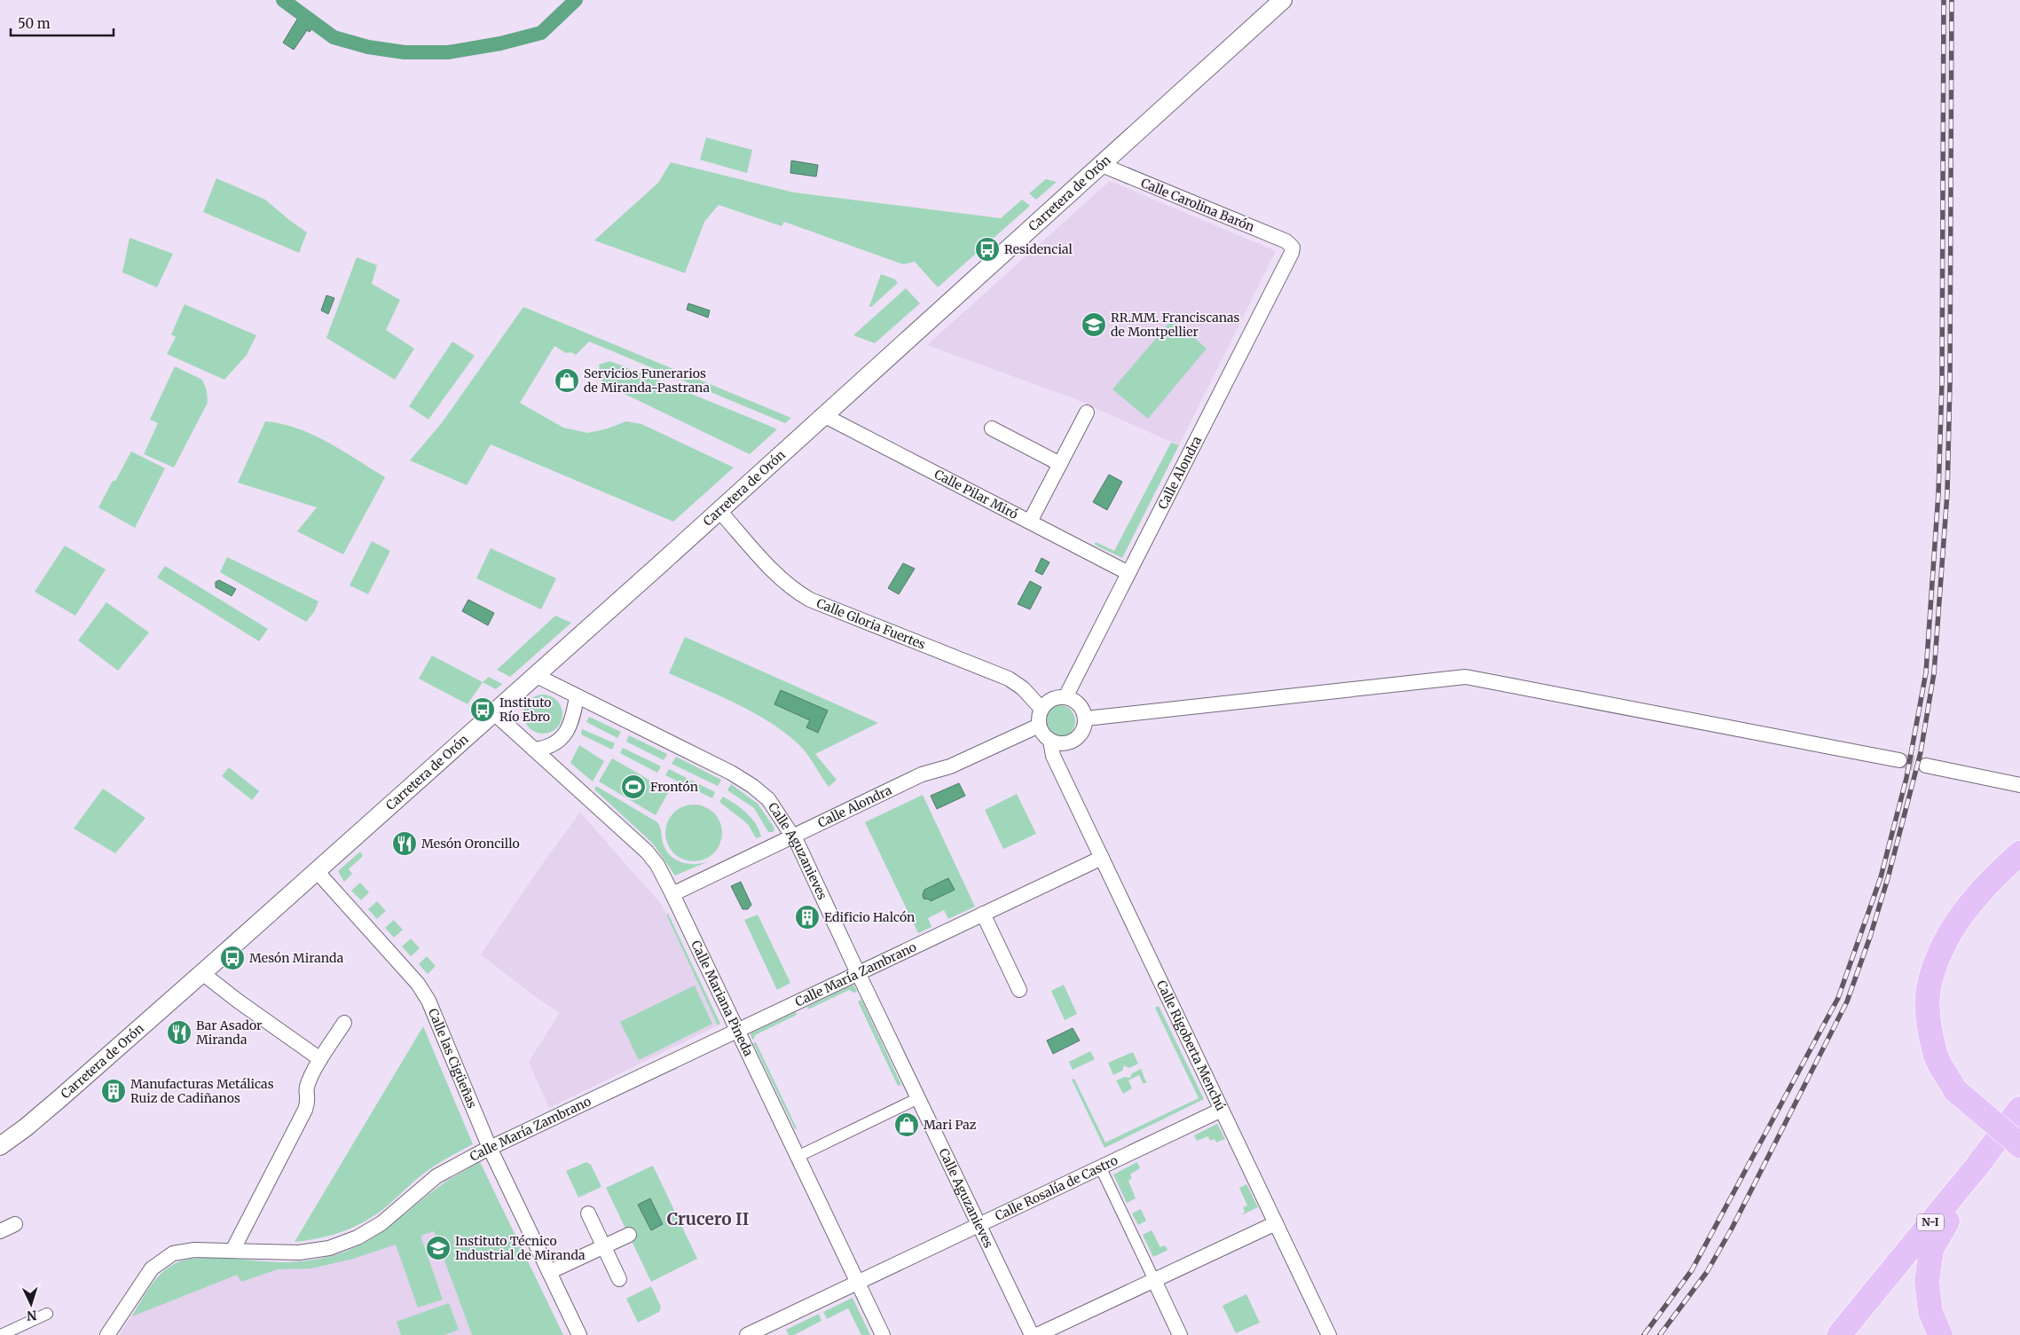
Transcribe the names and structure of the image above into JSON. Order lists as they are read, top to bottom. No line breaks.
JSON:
{"streets":{"highway":["N-I"],"street":["Carretera de Orón","Calle Carolina Barón","Calle Alondra","Calle Pilar Miró","Calle Gloria Fuertes","Calle Aguzanieves","Calle María Zambrano","Calle Mariana Pineda","Calle Rigoberta Menchú","Calle las Cigüeñas","Calle Rosalía de Castro"]},"crossings":[["Carretera de Orón","Calle Carolina Barón"],["Carretera de Orón","Calle Pilar Miró"],["Carretera de Orón","Calle Gloria Fuertes"],["Carretera de Orón","Calle Aguzanieves"],["Carretera de Orón","Calle Mariana Pineda"],["Carretera de Orón","Calle las Cigüeñas"],["Calle Carolina Barón","Calle Alondra"],["Calle Alondra","Calle Pilar Miró"],["Calle Alondra","Calle Gloria Fuertes"],["Calle Alondra","Calle Aguzanieves"],["Calle Alondra","Calle Mariana Pineda"],["Calle Alondra","Calle Rigoberta Menchú"],["Calle Gloria Fuertes","Calle Rigoberta Menchú"],["Calle Aguzanieves","Calle María Zambrano"],["Calle Aguzanieves","Calle Rosalía de Castro"],["Calle María Zambrano","Calle Mariana Pineda"],["Calle María Zambrano","Calle Rigoberta Menchú"],["Calle María Zambrano","Calle las Cigüeñas"],["Calle Mariana Pineda","Calle Rosalía de Castro"],["Calle Rigoberta Menchú","Calle Rosalía de Castro"]],"districts":["Crucero II"],"places":{"bus stop":["Residencial","Instituto Río Ebro","Mesón Miranda"],"school or university":["RR.MM. Franciscanas de Montpellier","Instituto Técnico Industrial de Miranda"],"shop":["Servicios Funerarios de Miranda-Pastrana","Mari Paz"],"sports":["Frontón"],"restaurant":["Mesón Oroncillo","Bar Asador Miranda"],"building":["Edificio Halcón","Manufacturas Metálicas Ruiz de Cadiñanos"]},"scale_bar":"50 m","north":"bottom"}
